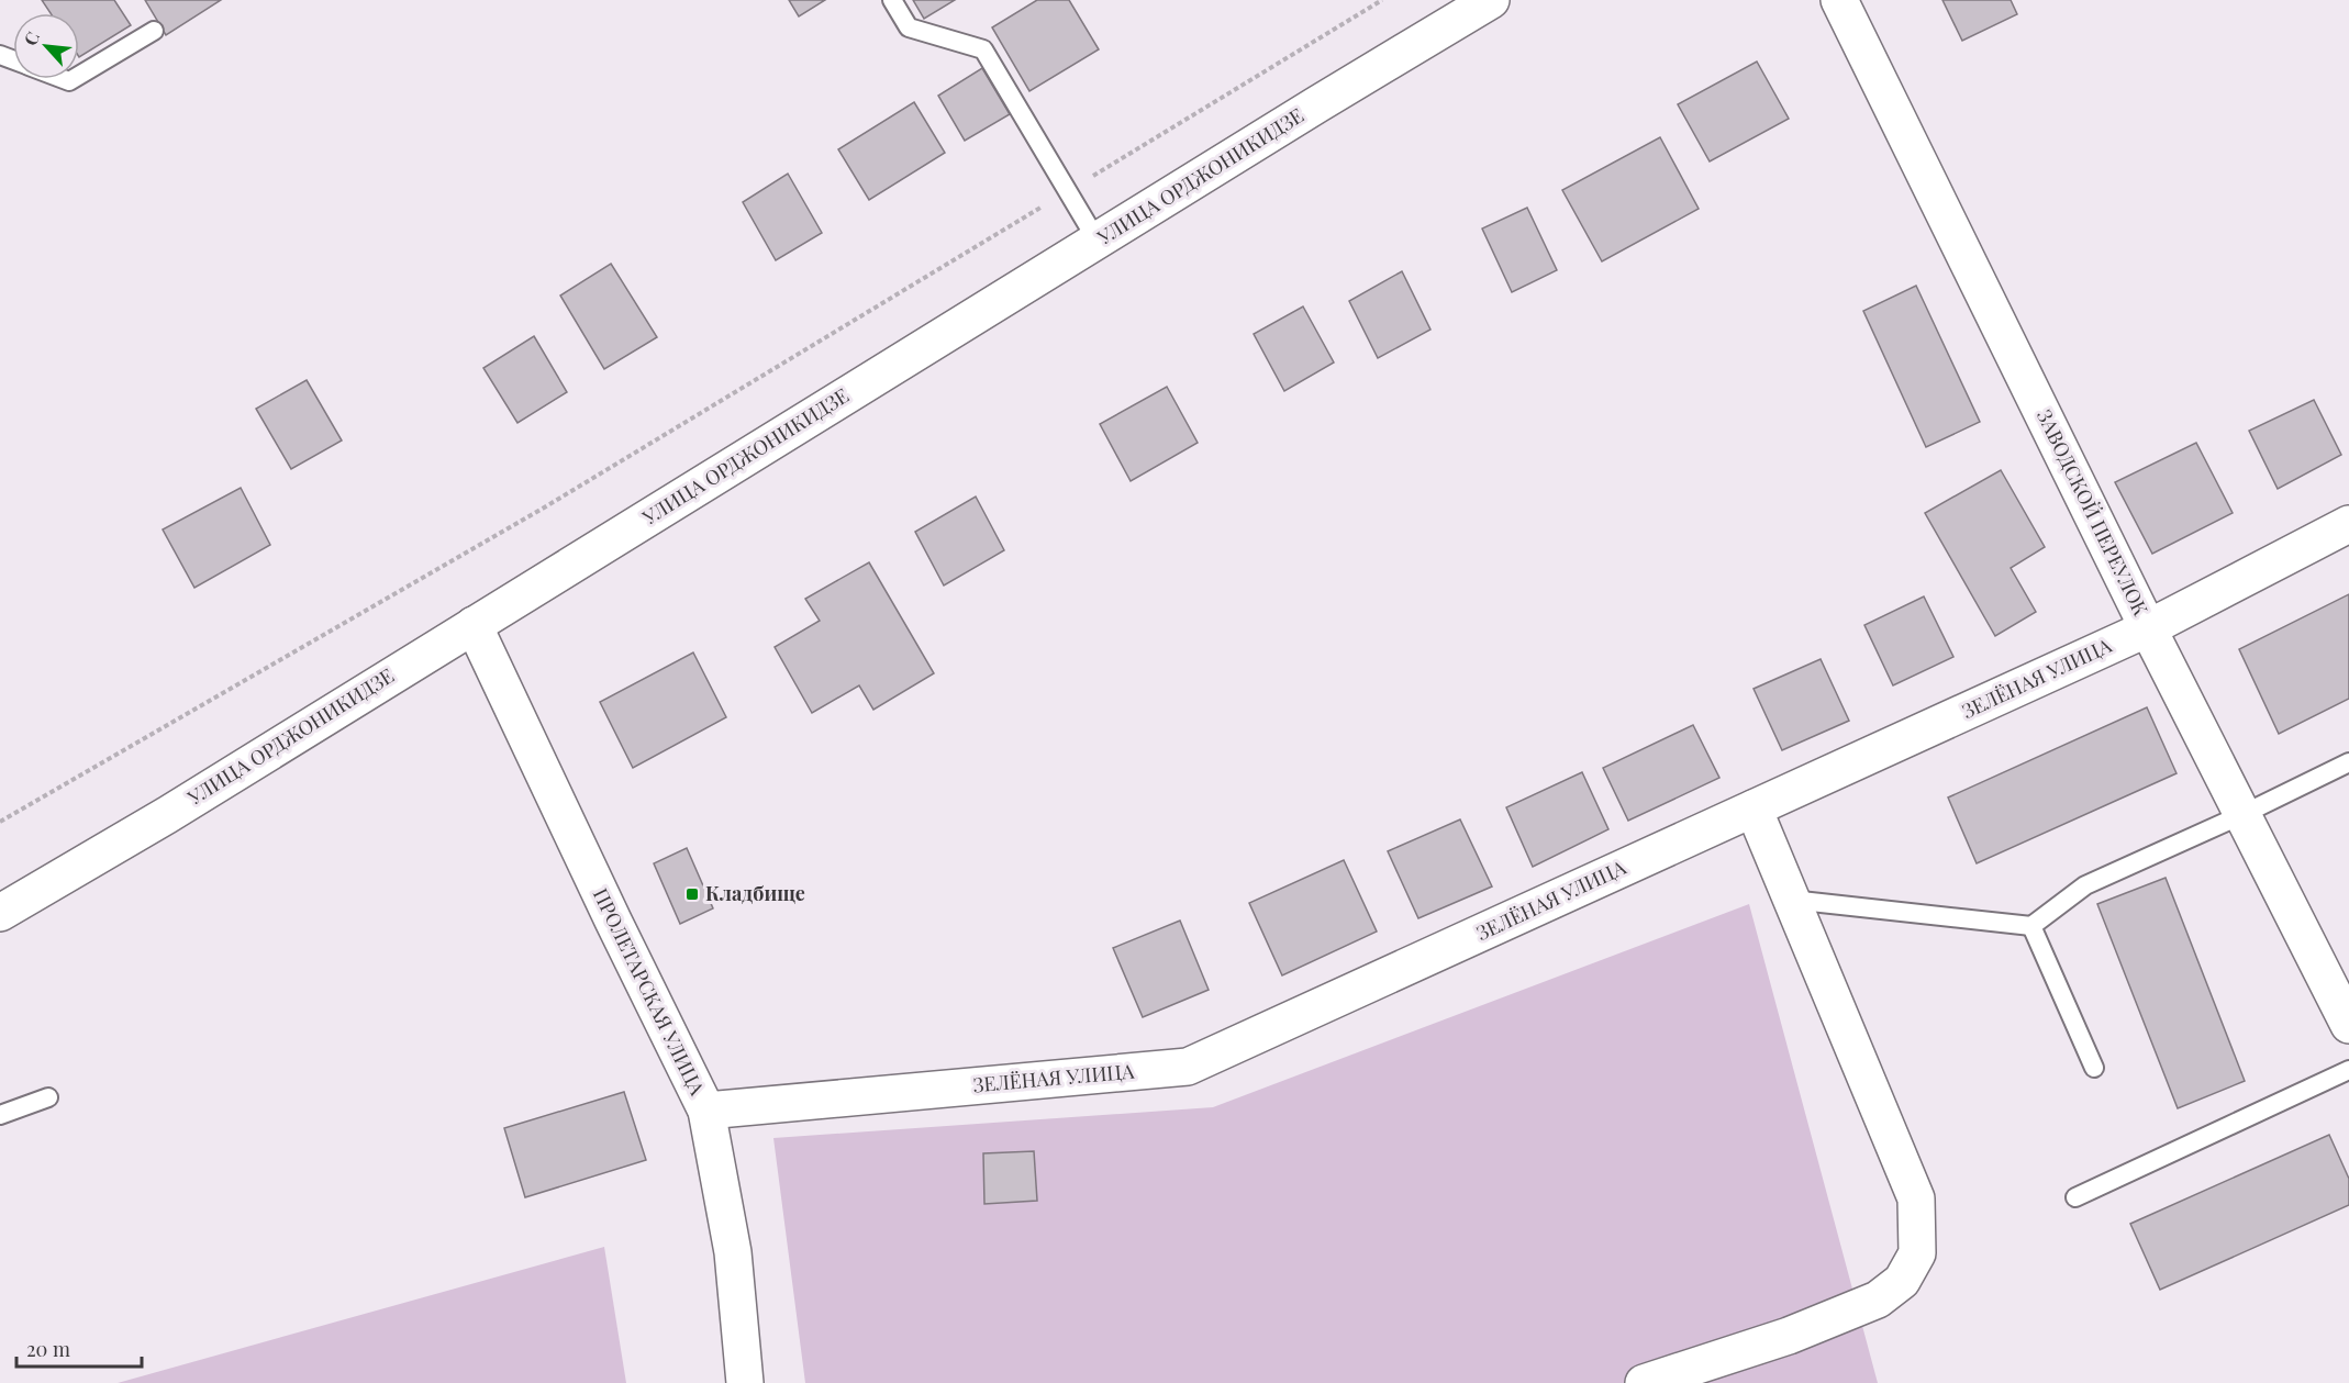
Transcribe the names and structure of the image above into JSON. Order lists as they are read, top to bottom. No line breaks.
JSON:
{"streets":{"street":["УЛИЦА ОРДЖОНИКИДЗЕ","ЗАВОДСКОЙ ПЕРЕУЛОК","ЗЕЛЁНАЯ УЛИЦА","ПРОЛЕТАРСКАЯ УЛИЦА"]},"crossings":[["УЛИЦА ОРДЖОНИКИДЗЕ","ПРОЛЕТАРСКАЯ УЛИЦА"],["ЗАВОДСКОЙ ПЕРЕУЛОК","ЗЕЛЁНАЯ УЛИЦА"],["ЗЕЛЁНАЯ УЛИЦА","ПРОЛЕТАРСКАЯ УЛИЦА"]],"places":{"transit":["Кладбище"]},"scale_bar":"20 m","north":"top left"}
